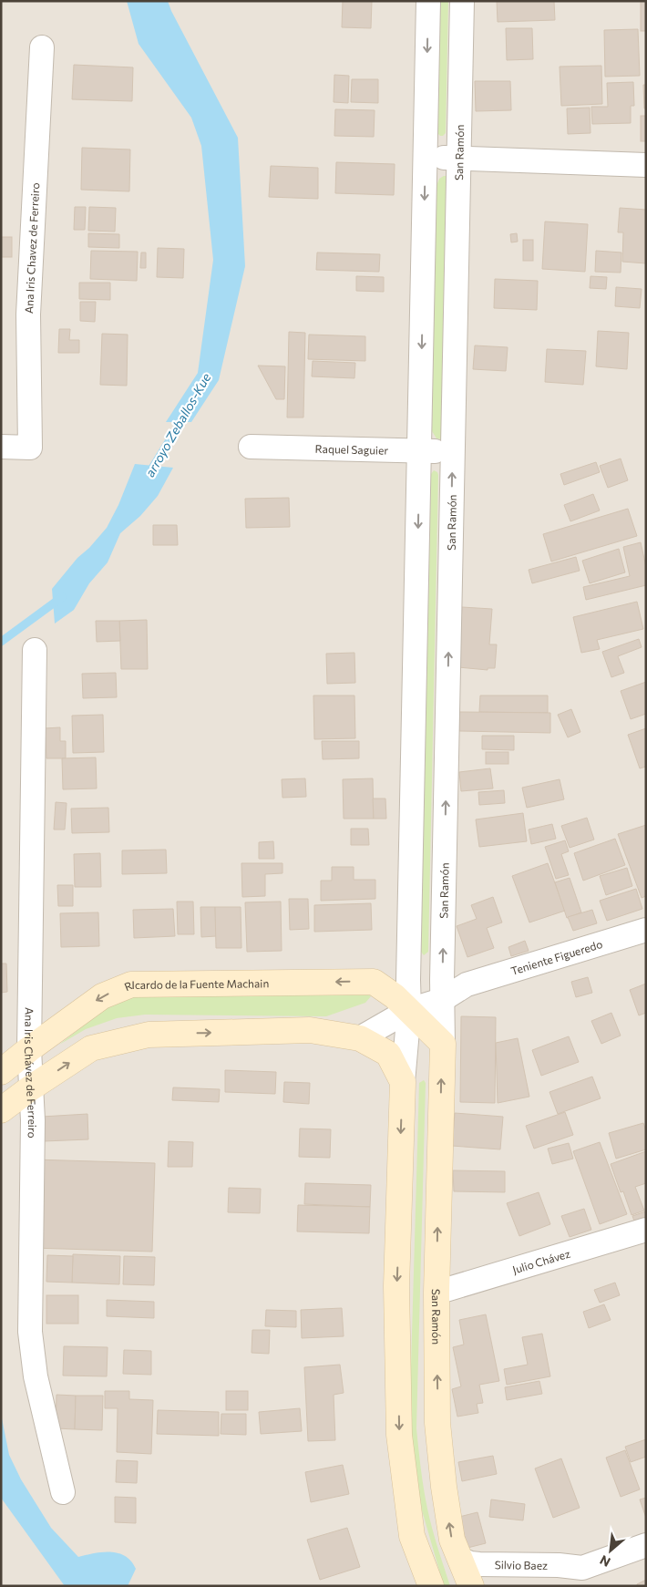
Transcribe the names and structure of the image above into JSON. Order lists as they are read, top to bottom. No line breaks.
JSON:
{"streets":{"street":["San Ramón","Ana Iris Chavez de Ferreiro","Raquel Saguier","Teniente Figueredo","RIcardo de la Fuente Machain","Ana Iris Chávez de Ferreiro","Julio Chávez","Silvio Baez"]},"crossings":[["San Ramón","Raquel Saguier"],["San Ramón","Teniente Figueredo"],["San Ramón","Julio Chávez"],["San Ramón","Silvio Baez"],["Teniente Figueredo","RIcardo de la Fuente Machain"],["RIcardo de la Fuente Machain","Ana Iris Chávez de Ferreiro"]],"water":["arroyo Zeballos-Kue"],"north":"bottom left"}
